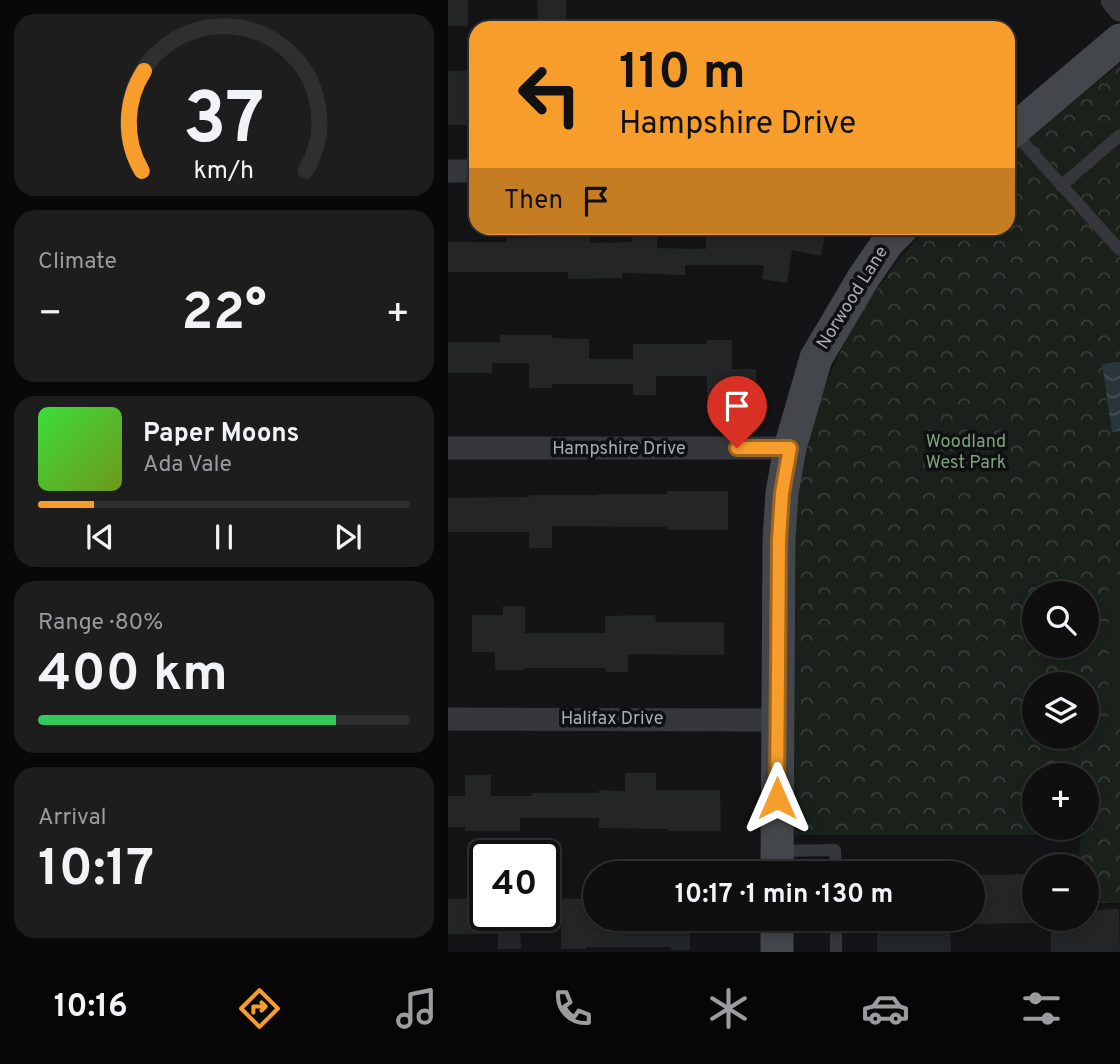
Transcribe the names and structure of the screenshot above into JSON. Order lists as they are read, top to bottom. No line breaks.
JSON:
{"streets":{"street":["Norwood Lane","Hampshire Drive","Halifax Drive"]},"crossings":[["Norwood Lane","Hampshire Drive"],["Norwood Lane","Halifax Drive"]],"parks":["Woodland West Park"],"page":{"turn":["110 m","Hampshire Drive"],"then":"Then","tile":["Climate",["Range · 80%","400 km"],["Arrival","10:17"]],"heat":["−","22°","+"],"song":["Paper Moons","Ada Vale"],"map_buttons":["+","−"],"limit":"40","trip":"10:17 · 1 min · 130 m","tabs":"10:16","gauge":["37","km/h"]}}
